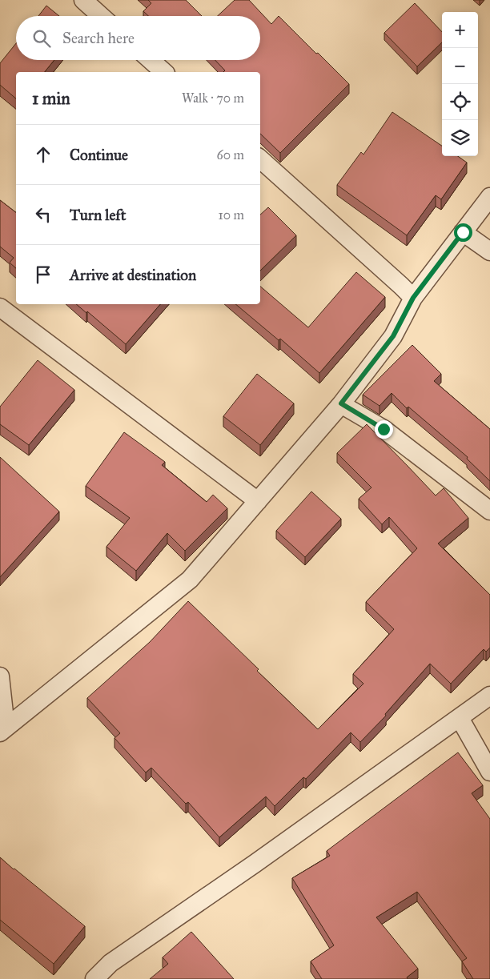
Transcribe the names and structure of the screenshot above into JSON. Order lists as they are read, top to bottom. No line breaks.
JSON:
{"page":{"map_buttons":["+","−"],"search":"Search here","heading":["1 min","Walk · 70 m"],"list":[["Continue","60 m"],["Turn left","10 m"],"Arrive at destination"]}}
